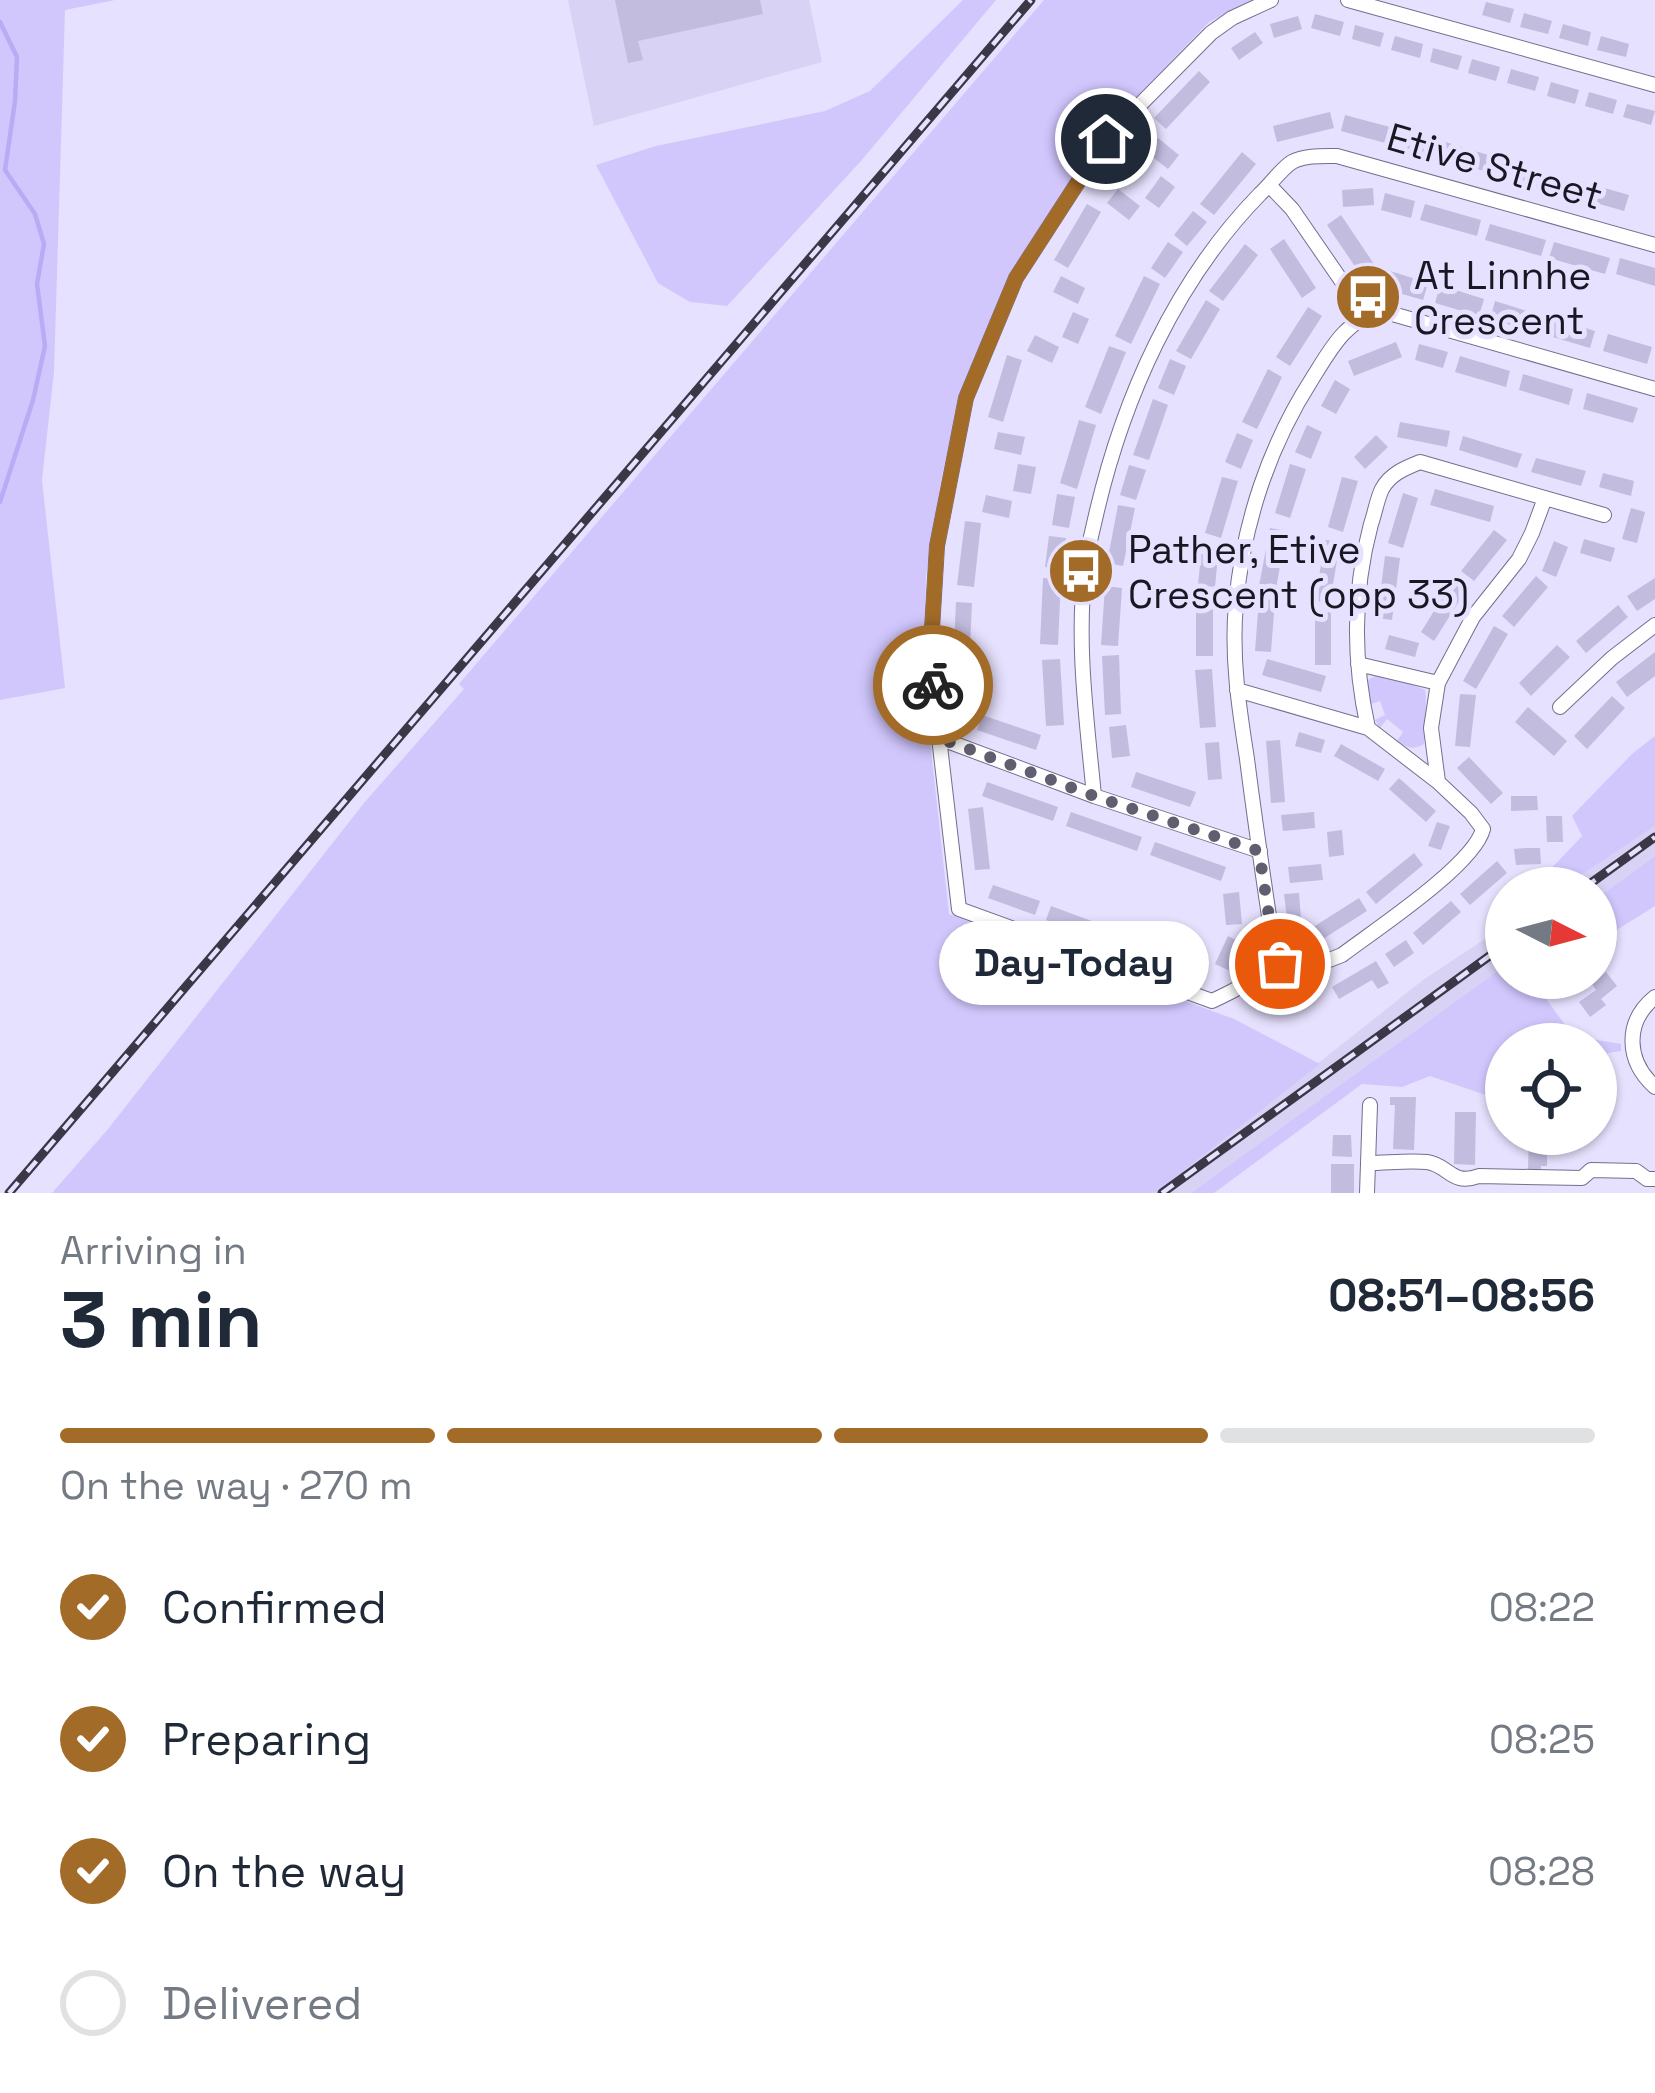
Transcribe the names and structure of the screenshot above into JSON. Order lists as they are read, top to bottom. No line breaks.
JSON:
{"streets":{"street":["Etive Street"]},"places":{"bus stop":["At Linnhe Crescent","Pather, Etive Crescent (opp 33)"],"other":["Day-Today"]},"north":"right","page":{"bubble":"Day-Today","heading":["3 min","Arriving in","08:51–08:56"],"bar":"On the way · 270 m","list":[["Confirmed","08:22"],["Preparing","08:25"],["On the way","08:28"],"Delivered"]}}
